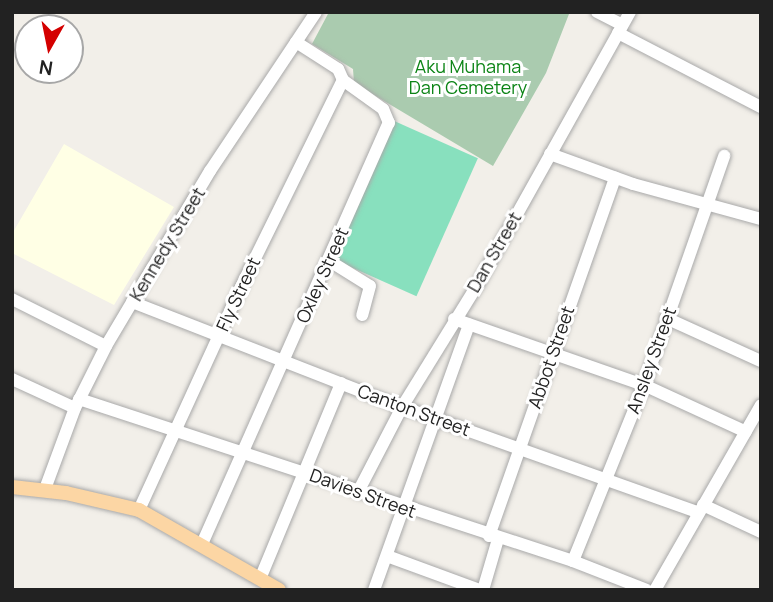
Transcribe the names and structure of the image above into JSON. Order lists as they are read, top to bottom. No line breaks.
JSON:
{"streets":{"street":["Kennedy Street","Dan Street","Oxley Street","Fly Street","Abbot Street","Ansley Street","Canton Street","Davies Street"]},"crossings":[["Kennedy Street","Oxley Street"],["Kennedy Street","Canton Street"],["Kennedy Street","Davies Street"],["Dan Street","Canton Street"],["Dan Street","Davies Street"],["Oxley Street","Fly Street"],["Oxley Street","Canton Street"],["Oxley Street","Davies Street"],["Fly Street","Canton Street"],["Fly Street","Davies Street"],["Abbot Street","Canton Street"],["Abbot Street","Davies Street"],["Ansley Street","Canton Street"],["Ansley Street","Davies Street"]],"parks":["Aku Muhama Dan Cemetery"],"north":"bottom"}
